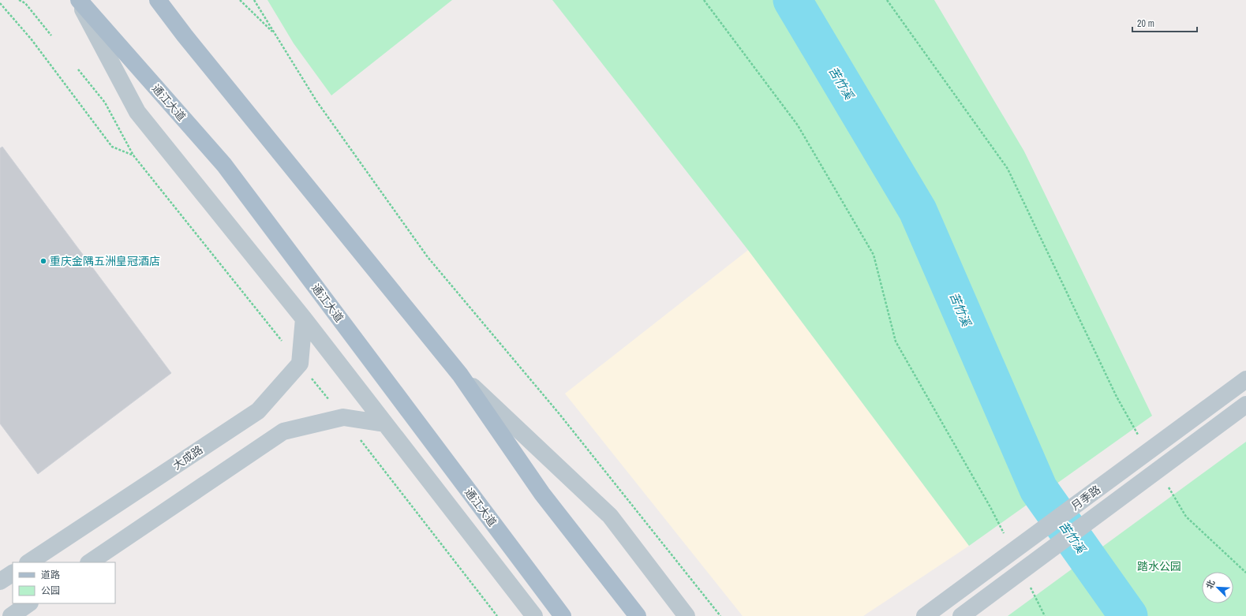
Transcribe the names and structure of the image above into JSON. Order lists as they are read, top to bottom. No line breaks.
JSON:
{"streets":{"main road":["通江大道"],"street":["大成路","月季路"]},"water":["苦竹溪"],"parks":["踏水公园"],"places":["重庆金隅五洲皇冠酒店"],"legend":["道路","公园"],"scale_bar":"20 m","north":"top left"}
